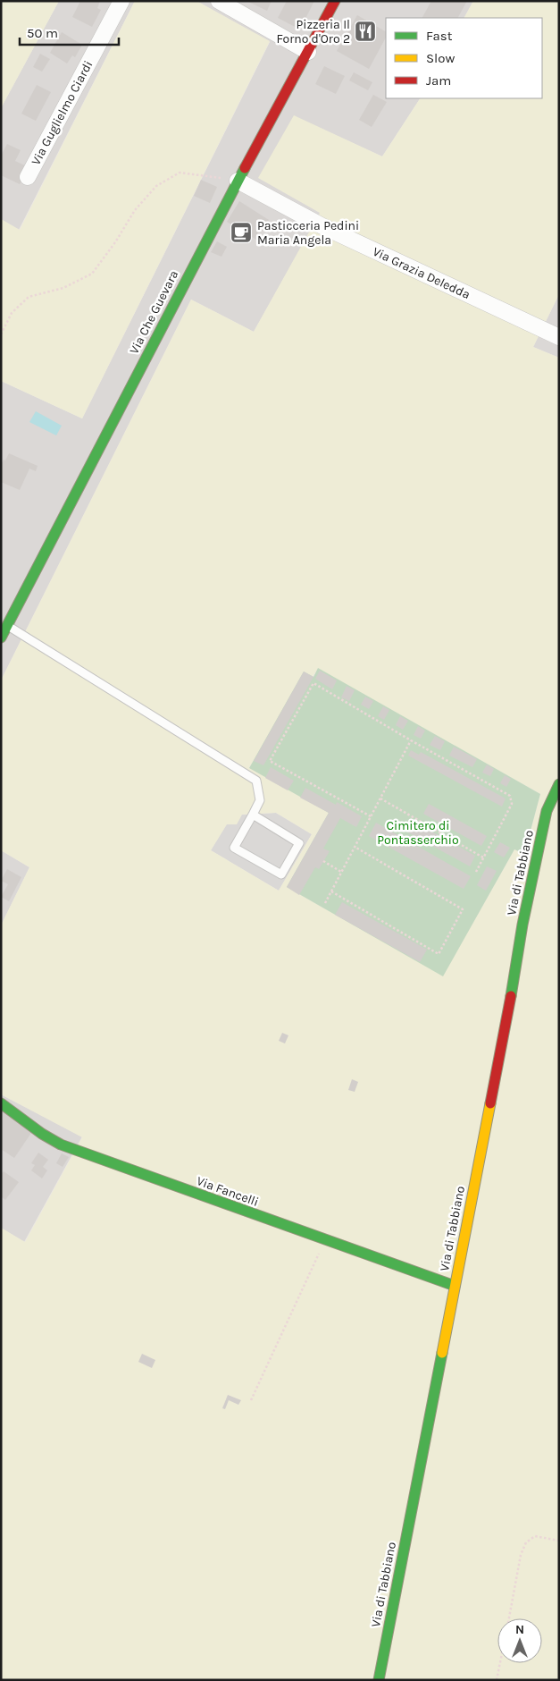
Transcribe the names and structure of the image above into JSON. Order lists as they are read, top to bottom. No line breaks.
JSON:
{"streets":{"street":["Via Guglielmo Ciardi","Via Grazia Deledda","Via Che Guevara","Via di Tabbiano","Via Fancelli"]},"crossings":[["Via Grazia Deledda","Via Che Guevara"],["Via di Tabbiano","Via Fancelli"]],"parks":["Cimitero di Pontasserchio"],"places":{"restaurant":["Pizzeria Il Forno d'Oro 2"],"cafe":["Pasticceria Pedini Maria Angela"]},"legend":["Fast","Slow","Jam"],"scale_bar":"50 m","north":"top"}
